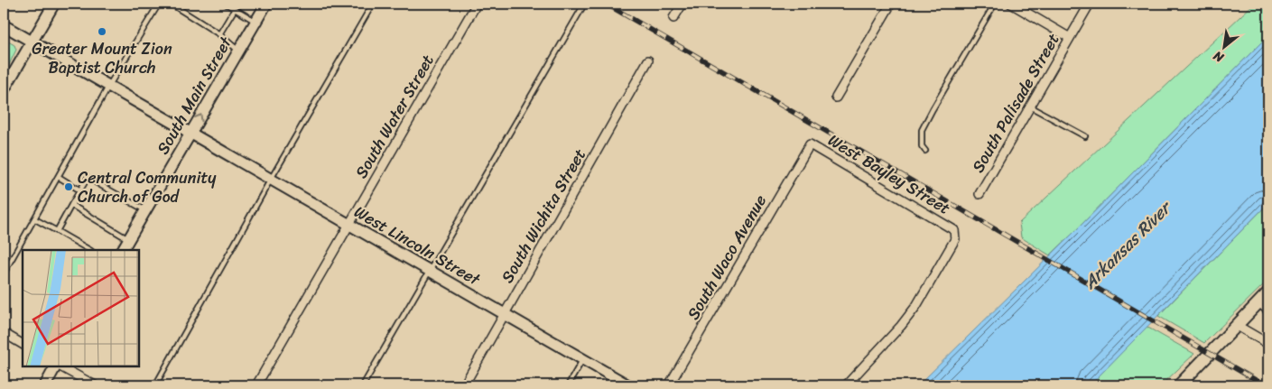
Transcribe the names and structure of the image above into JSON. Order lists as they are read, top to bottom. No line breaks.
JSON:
{"streets":{"street":["South Main Street","South Palisade Street","South Water Street","West Bayley Street","South Wichita Street","West Lincoln Street","South Waco Avenue"]},"crossings":[["South Main Street","West Lincoln Street"],["South Water Street","West Lincoln Street"],["West Bayley Street","South Waco Avenue"],["South Wichita Street","West Lincoln Street"]],"water":["Arkansas River"],"places":["Greater Mount Zion Baptist Church","Central Community Church of God"],"north":"bottom left"}
